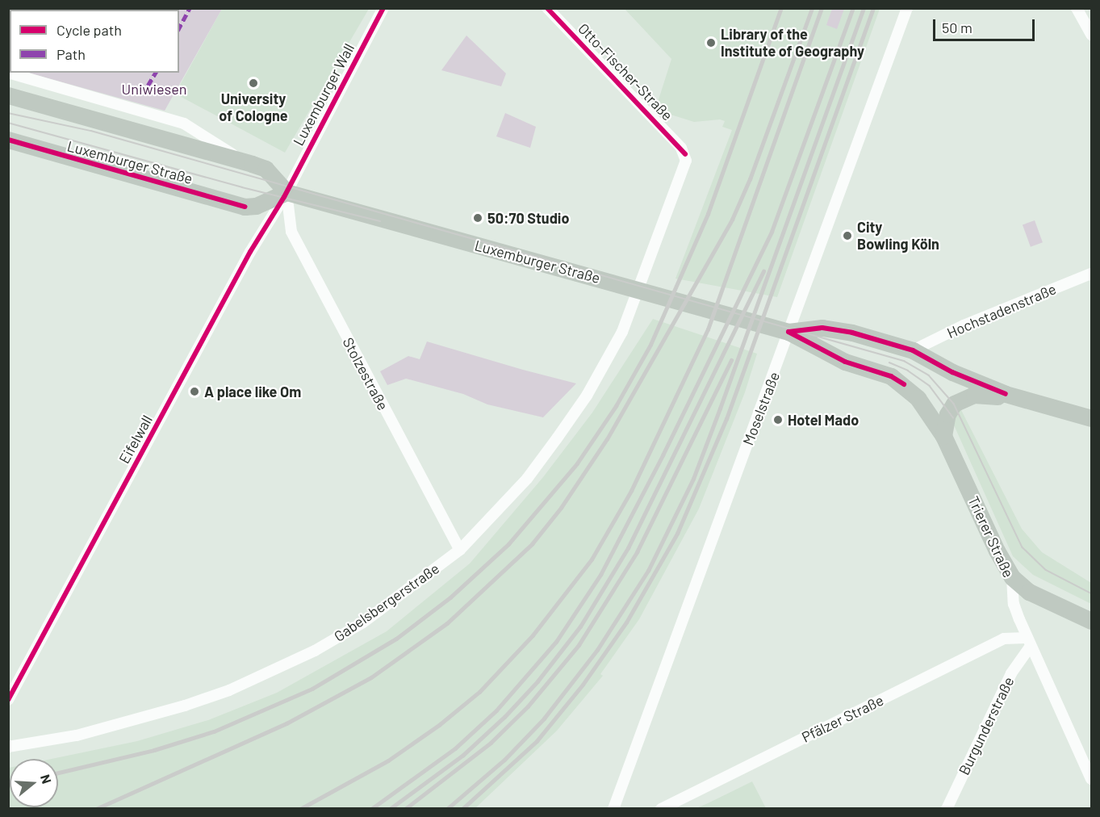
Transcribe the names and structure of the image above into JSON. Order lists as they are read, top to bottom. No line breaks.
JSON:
{"streets":{"main road":["Luxemburger Straße","Trierer Straße"],"street":["Otto-Fischer-Straße","Luxemburger Wall","Hochstadenstraße","Stolzestraße","Moselstraße","Eifelwall","Gabelsbergerstraße","Pfälzer Straße","Burgunderstraße"]},"crossings":[["Otto-Fischer-Straße","Luxemburger Straße"],["Otto-Fischer-Straße","Gabelsbergerstraße"],["Luxemburger Wall","Luxemburger Straße"],["Luxemburger Wall","Stolzestraße"],["Luxemburger Wall","Eifelwall"],["Luxemburger Straße","Hochstadenstraße"],["Luxemburger Straße","Stolzestraße"],["Luxemburger Straße","Moselstraße"],["Luxemburger Straße","Eifelwall"],["Luxemburger Straße","Trierer Straße"],["Luxemburger Straße","Gabelsbergerstraße"],["Stolzestraße","Eifelwall"],["Stolzestraße","Gabelsbergerstraße"],["Trierer Straße","Pfälzer Straße"],["Trierer Straße","Burgunderstraße"],["Pfälzer Straße","Burgunderstraße"]],"parks":["Uniwiesen"],"places":["Library of the Institute of Geography","University of Cologne","50:70 Studio","City Bowling Köln","A place like Om","Hotel Mado"],"legend":["Cycle path","Path"],"scale_bar":"50 m","north":"right"}
